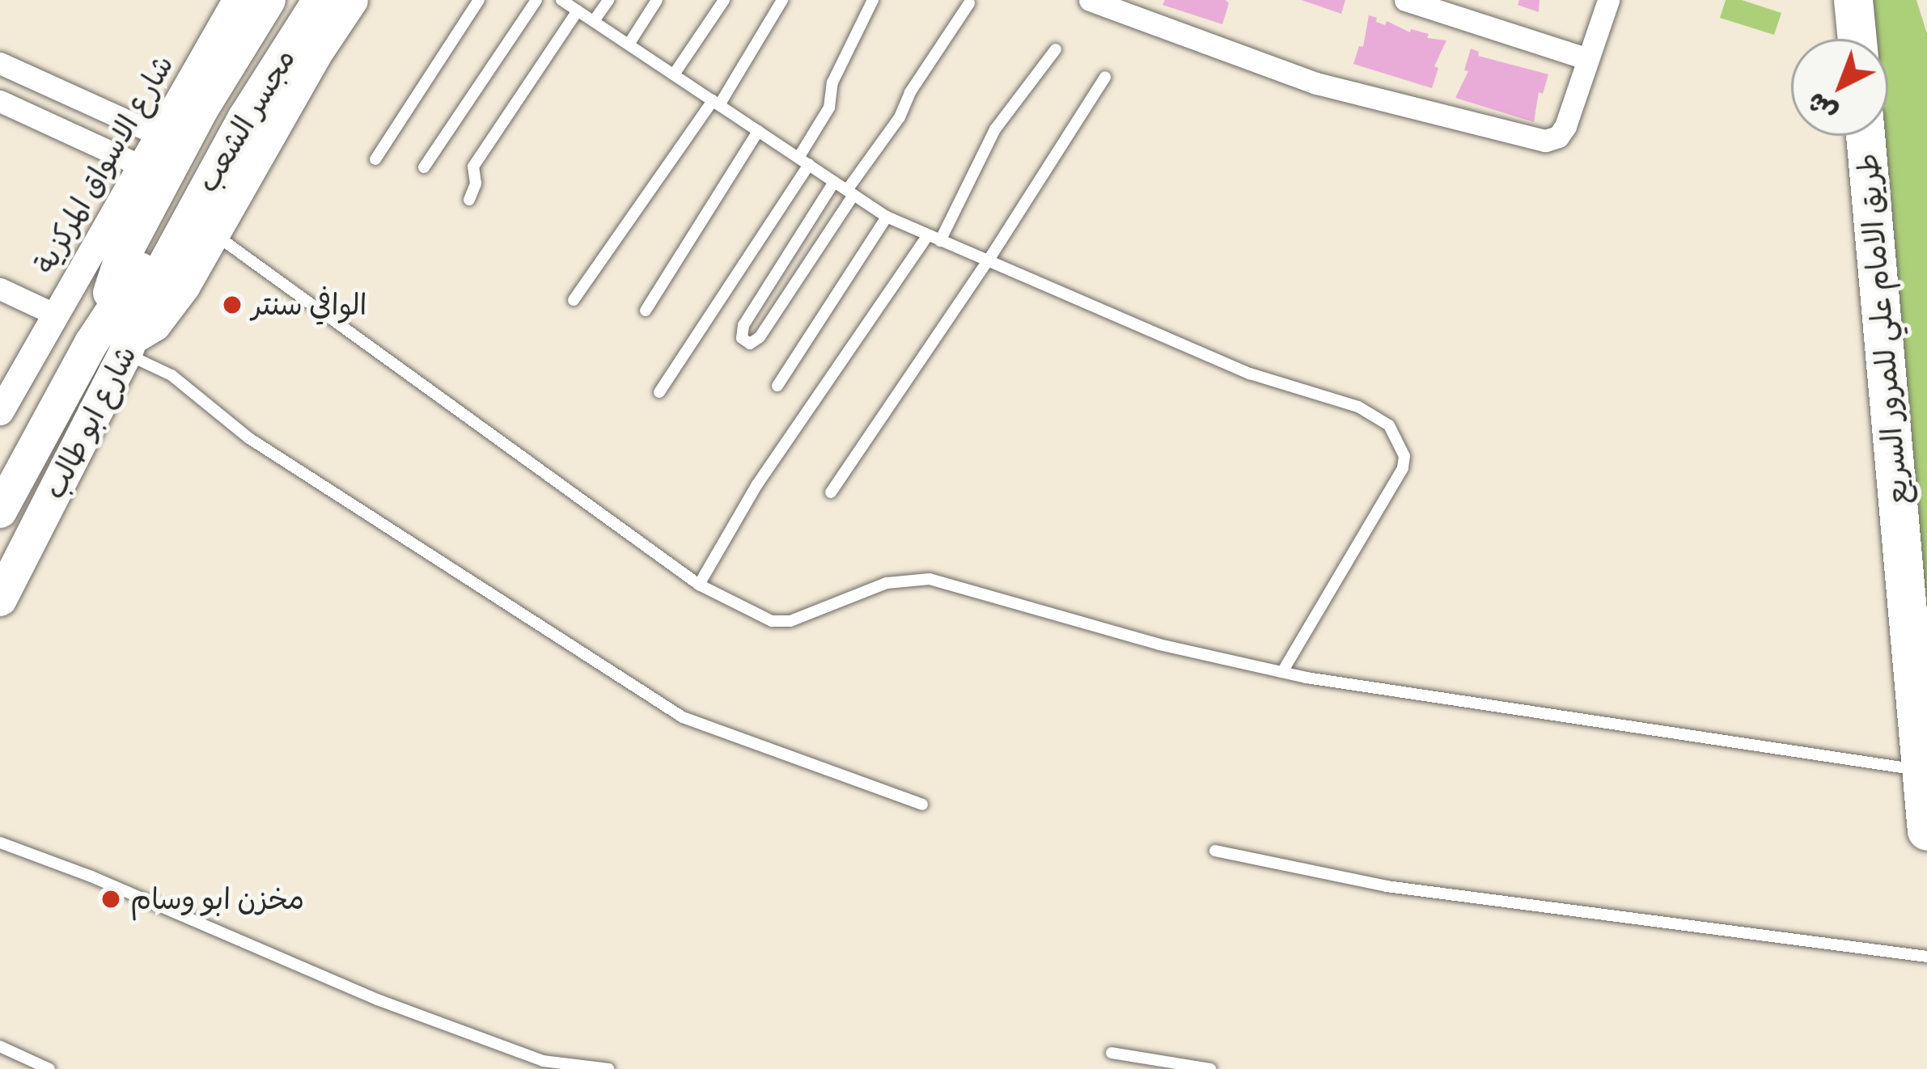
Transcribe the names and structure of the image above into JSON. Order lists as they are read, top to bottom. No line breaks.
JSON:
{"streets":{"highway":["مجسر الشعب","طريق الامام علي للمرور السريع","شارع ابو طالب"],"street":["شارع الاسواق المركزية"]},"crossings":[["مجسر الشعب","شارع ابو طالب"]],"places":["الوافي سنتر","مخزن ابو وسام"],"north":"bottom left"}
